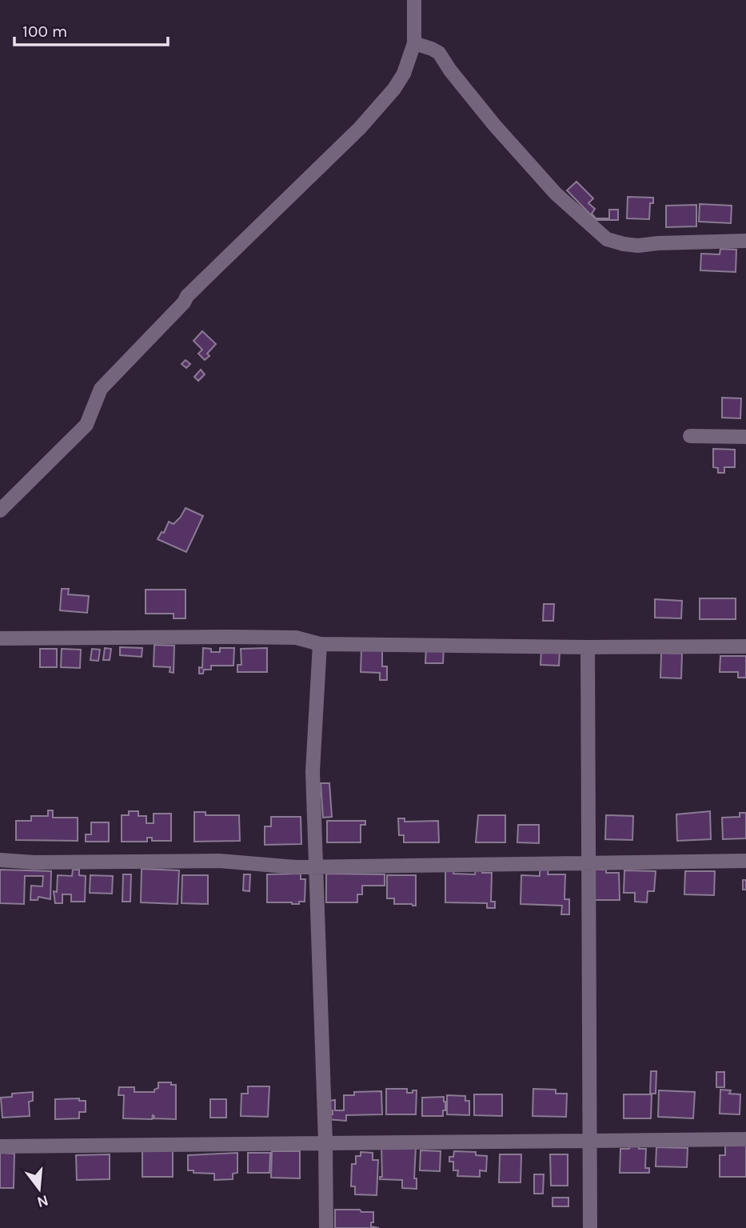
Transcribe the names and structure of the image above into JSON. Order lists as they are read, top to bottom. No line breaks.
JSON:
{"scale_bar":"100 m","north":"bottom"}
